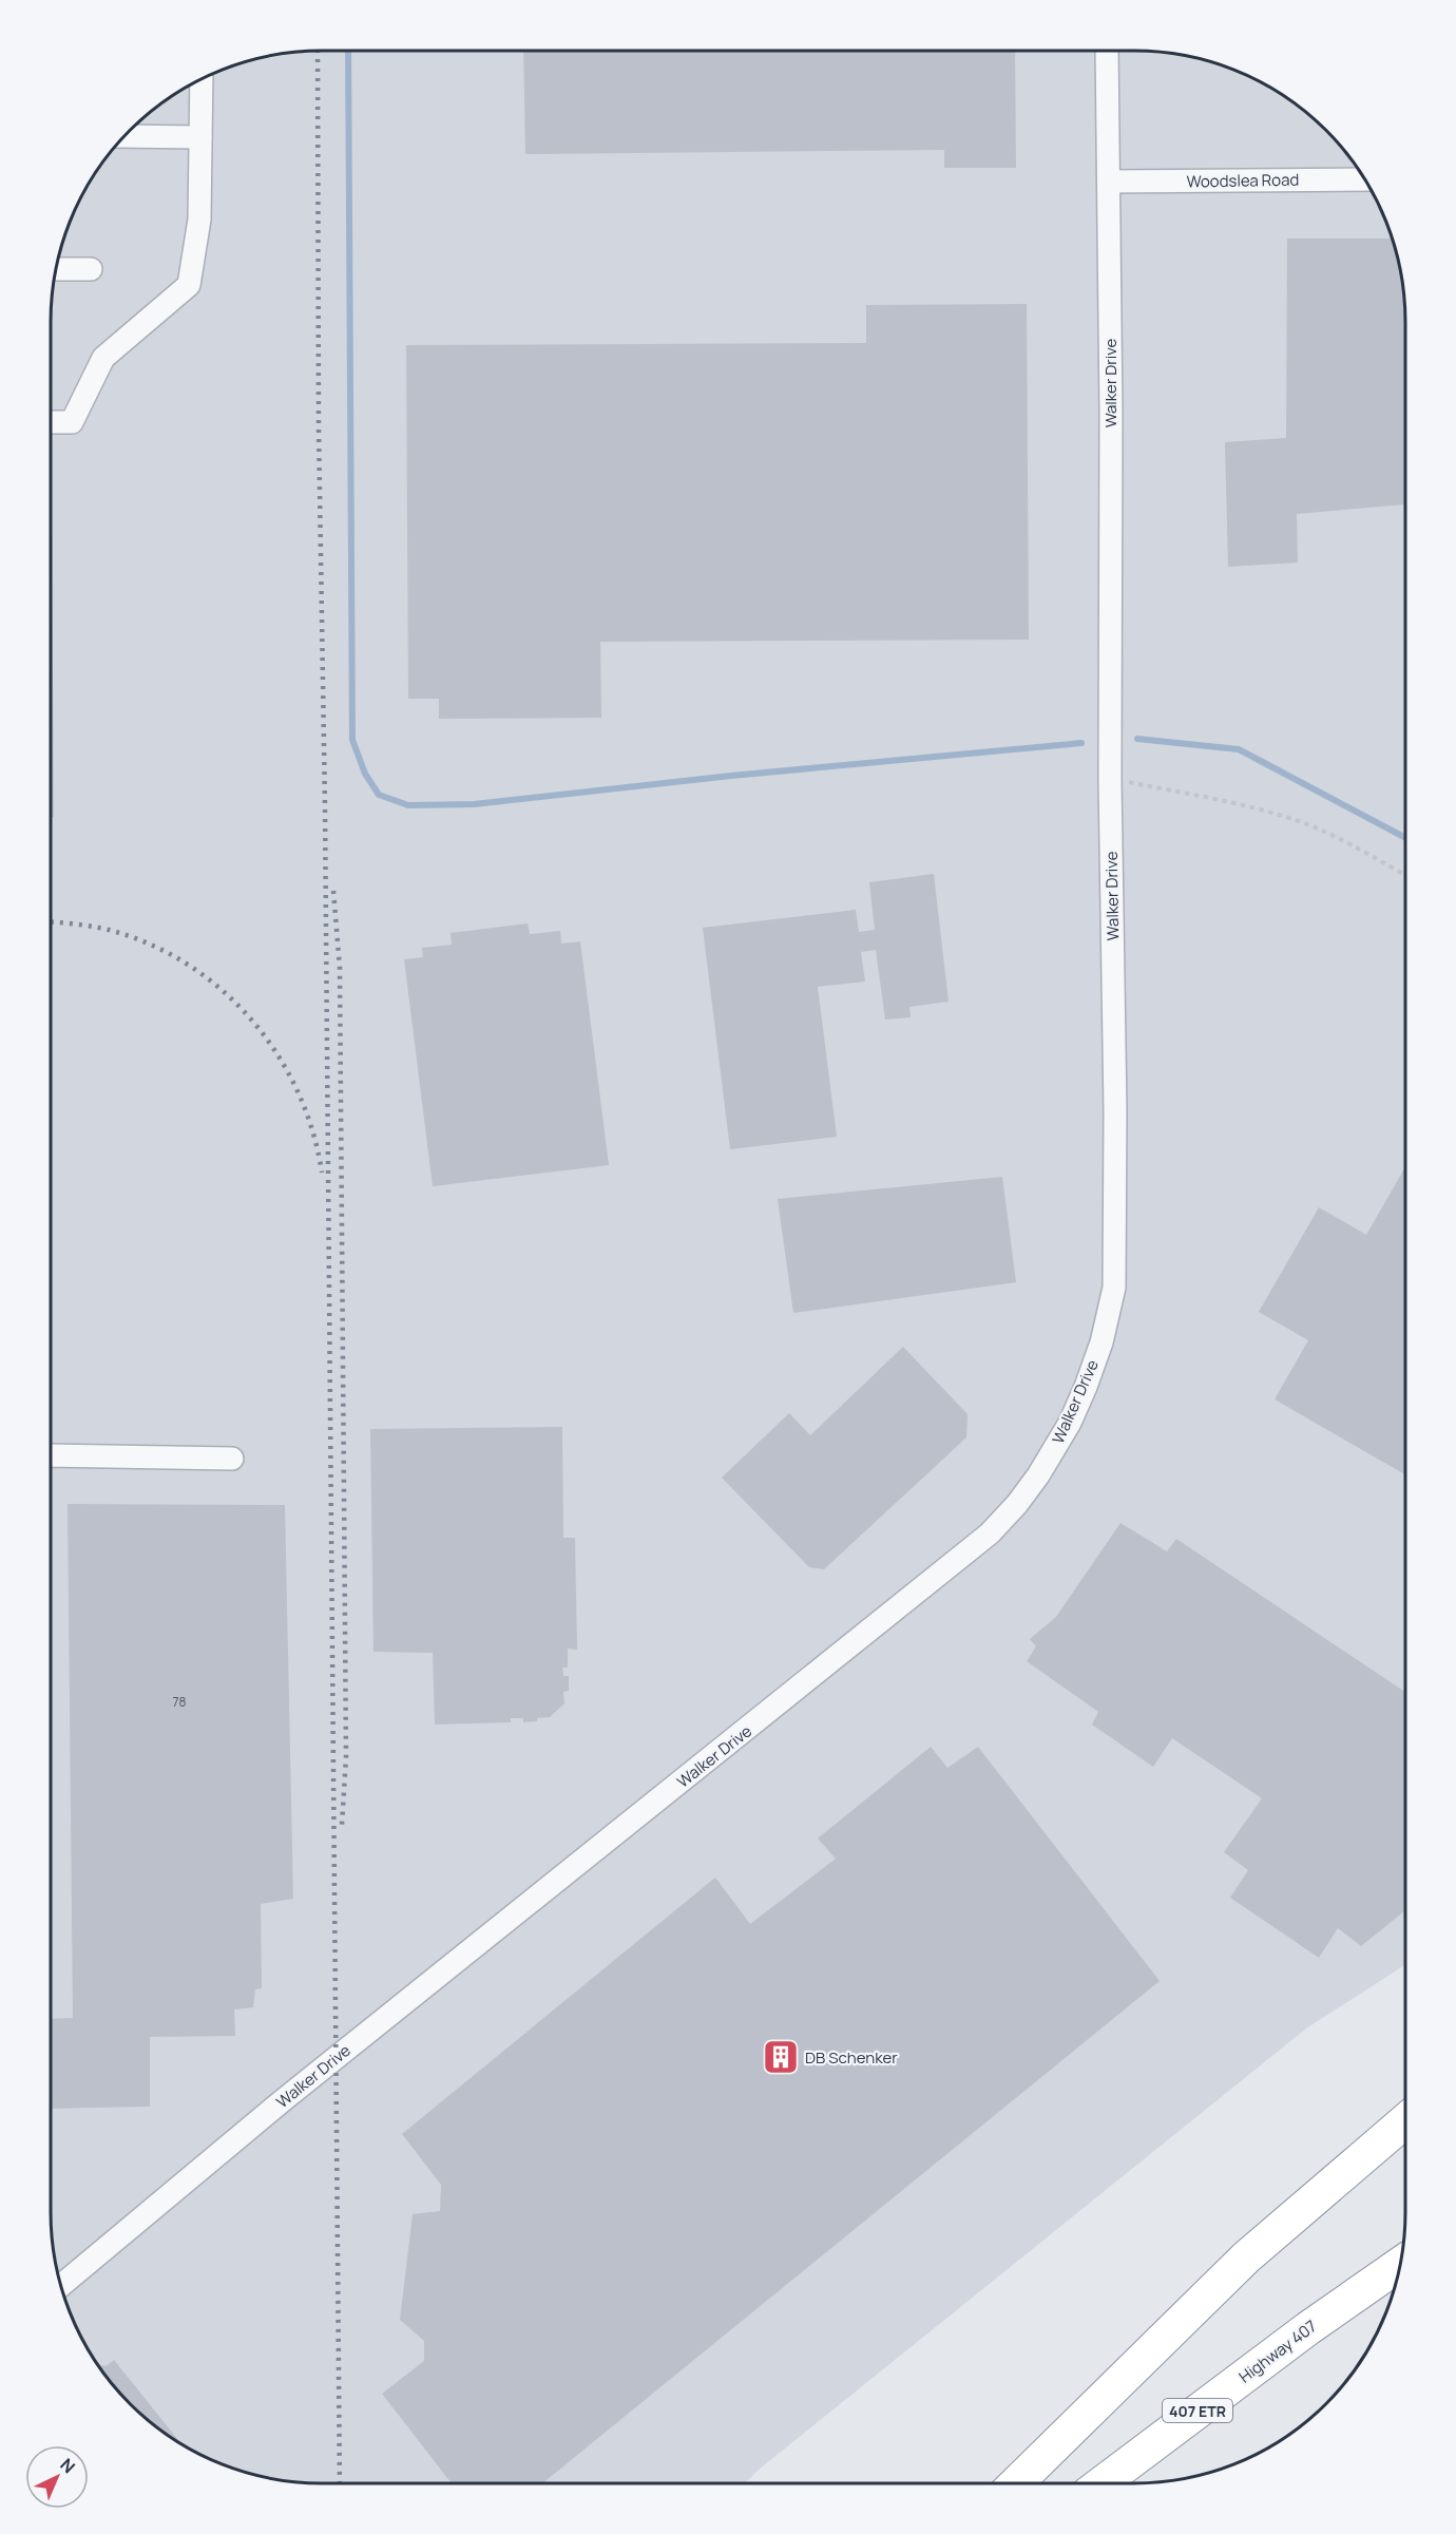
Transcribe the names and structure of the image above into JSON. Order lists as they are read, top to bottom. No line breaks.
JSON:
{"streets":{"highway":["Highway 407","407 ETR"],"street":["Woodslea Road","Walker Drive"]},"crossings":[["Woodslea Road","Walker Drive"]],"places":{"building":["DB Schenker"]},"house_numbers":["78"],"north":"top right"}
